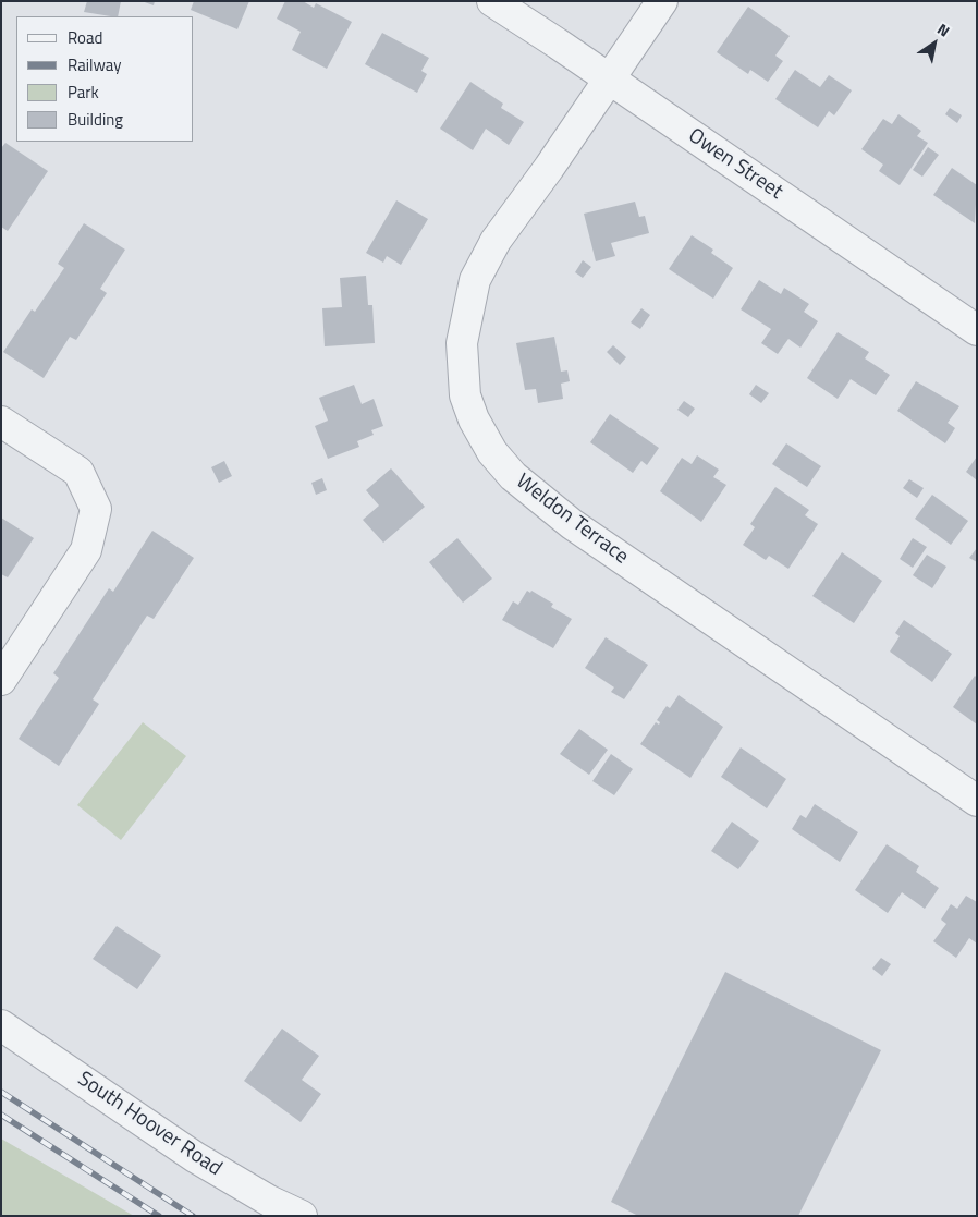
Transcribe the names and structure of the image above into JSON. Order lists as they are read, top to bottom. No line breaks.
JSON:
{"streets":{"street":["Owen Street","Weldon Terrace","South Hoover Road"]},"crossings":[["Owen Street","Weldon Terrace"]],"legend":["Road","Railway","Park","Building"],"north":"top right"}
